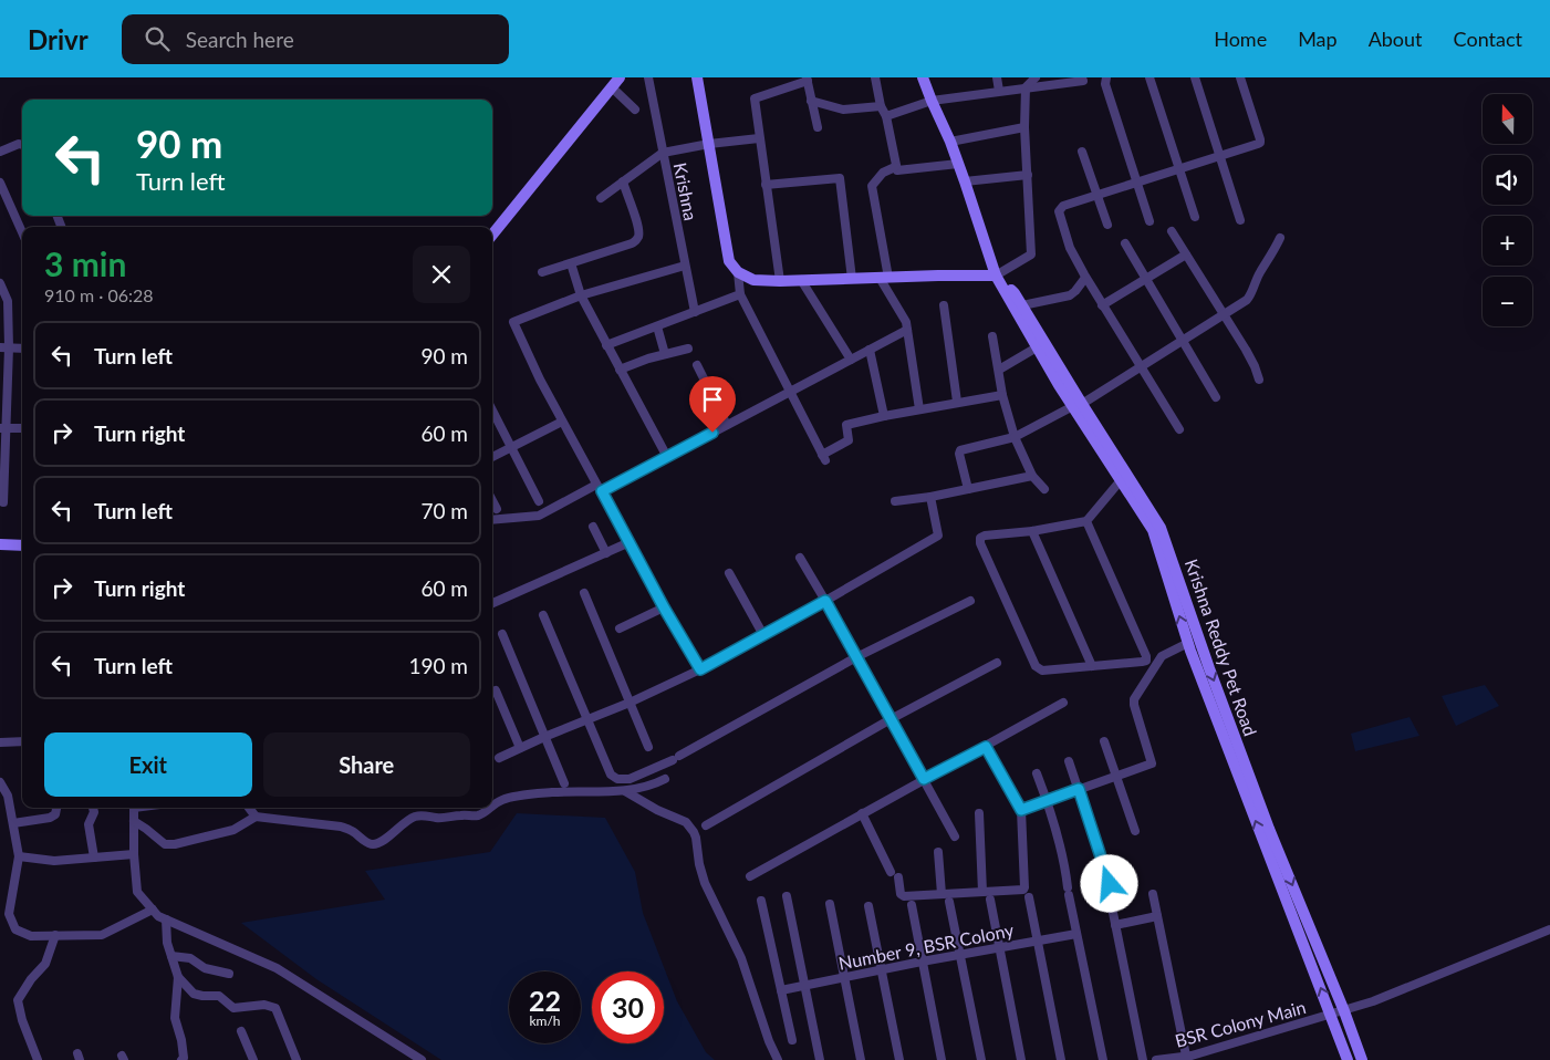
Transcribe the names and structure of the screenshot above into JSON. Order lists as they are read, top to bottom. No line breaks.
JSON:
{"streets":{"main road":["Krishna Reddy Pet Road"],"street":["Krishna","Number 9, BSR Colony","BSR Colony Main"]},"crossings":[["Krishna Reddy Pet Road","BSR Colony Main"]],"north":"top","page":{"header":"Drivr","search":"Search here","nav":["Home","Map","About","Contact"],"map_buttons":["+","−"],"turn":["90 m","Turn left"],"heading":["3 min","910 m · 06:28"],"list":[{"name":"Turn left","value":"90 m"},{"name":"Turn right","value":"60 m"},{"name":"Turn left","value":"70 m"},{"name":"Turn right","value":"60 m"},{"name":"Turn left","value":"190 m"}],"buttons":["Exit","Share"],"speed":"22 km/h","limit":"30"}}
